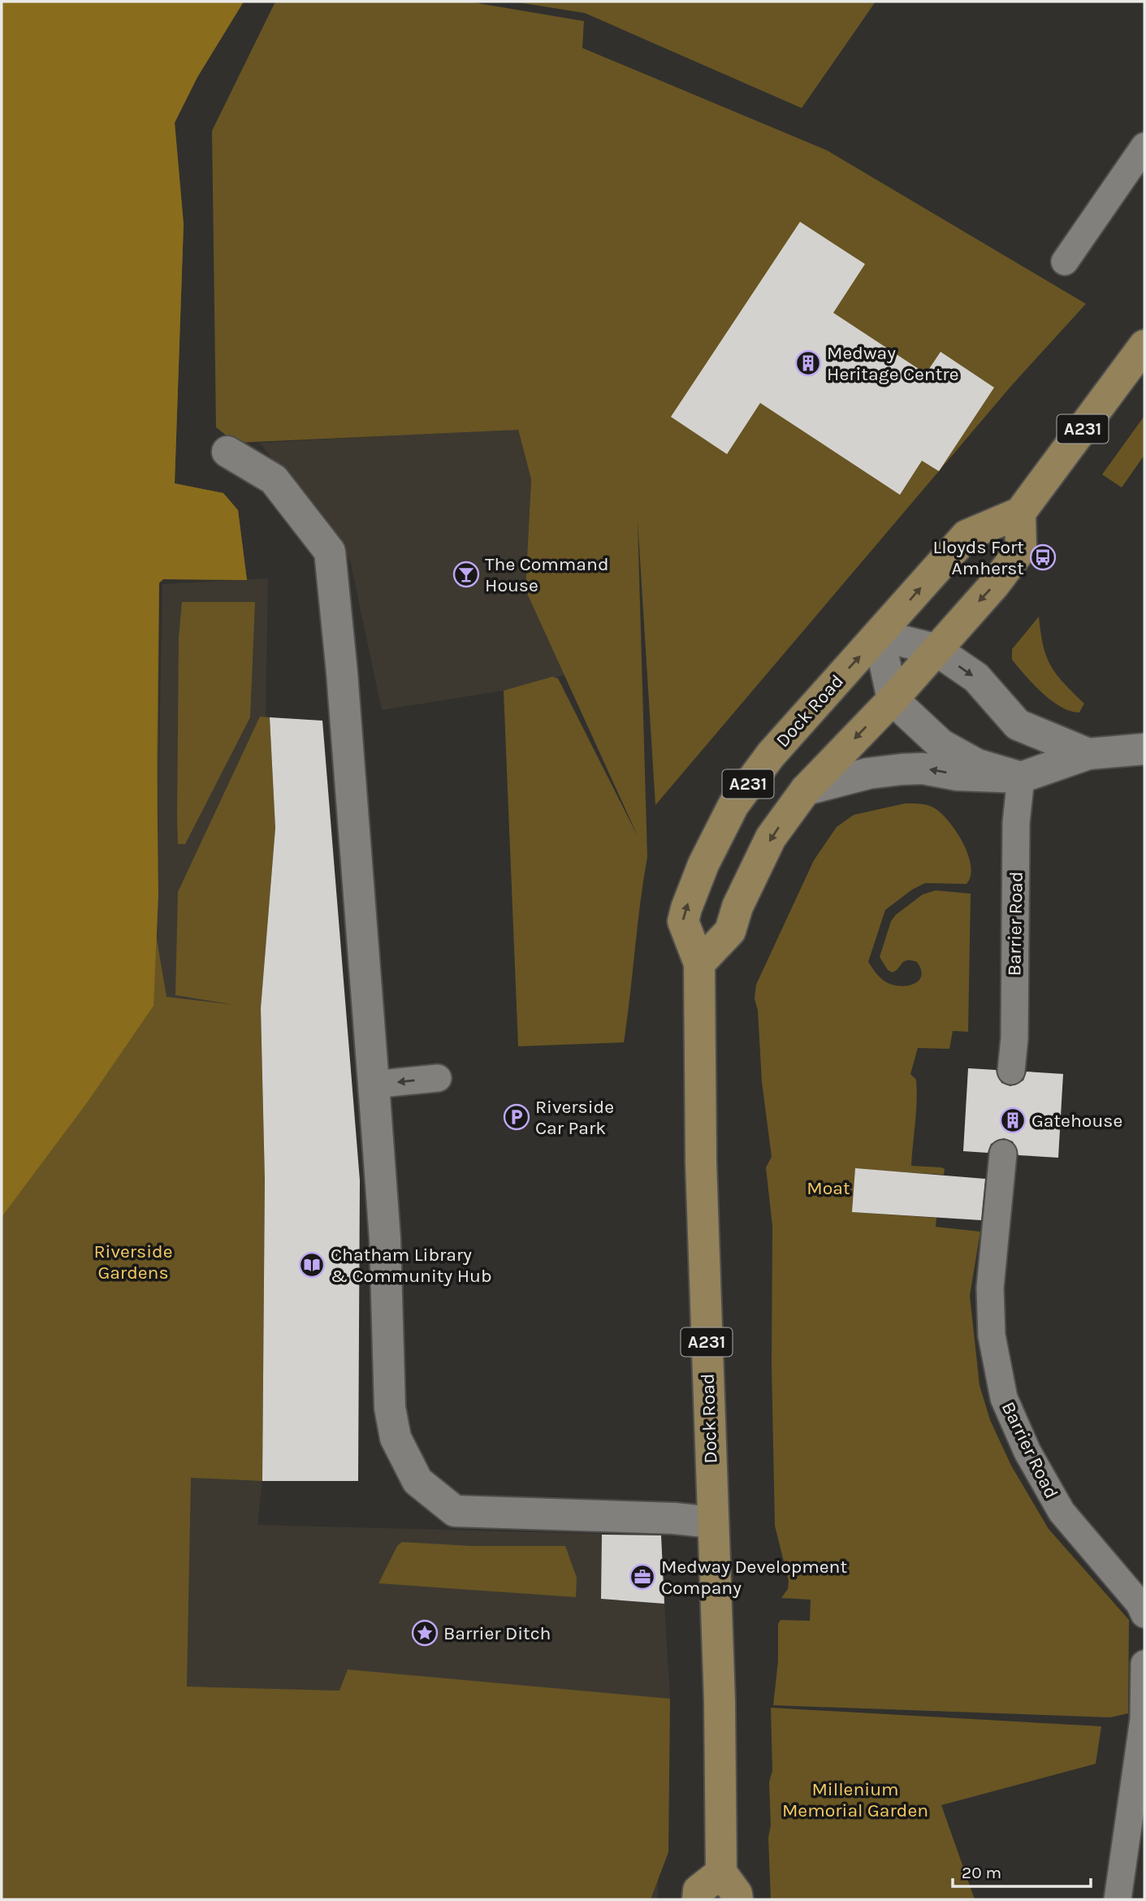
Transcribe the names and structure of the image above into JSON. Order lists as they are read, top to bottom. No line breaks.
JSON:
{"streets":{"main road":["A231","Dock Road"],"lane":["Barrier Road"]},"crossings":[["A231","Dock Road"]],"parks":["Moat","Riverside Gardens","Millenium Memorial Garden"],"places":{"building":["Medway Heritage Centre","Gatehouse"],"bus stop":["Lloyds Fort Amherst"],"bar":["The Command House"],"parking":["Riverside Car Park"],"library":["Chatham Library & Community Hub"],"office":["Medway Development Company"],"place":["Barrier Ditch"]},"scale_bar":"20 m"}
